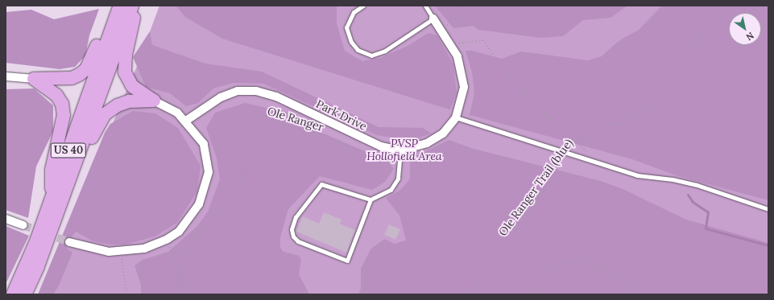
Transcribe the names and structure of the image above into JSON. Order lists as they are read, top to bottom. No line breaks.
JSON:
{"streets":{"main road":["US 40"],"street":["Park Drive"],"path":["Ole Ranger","Ole Ranger Trail (blue)"]},"crossings":[["Park Drive","Ole Ranger"]],"parks":["PVSP Hollofield Area"],"north":"bottom right"}
